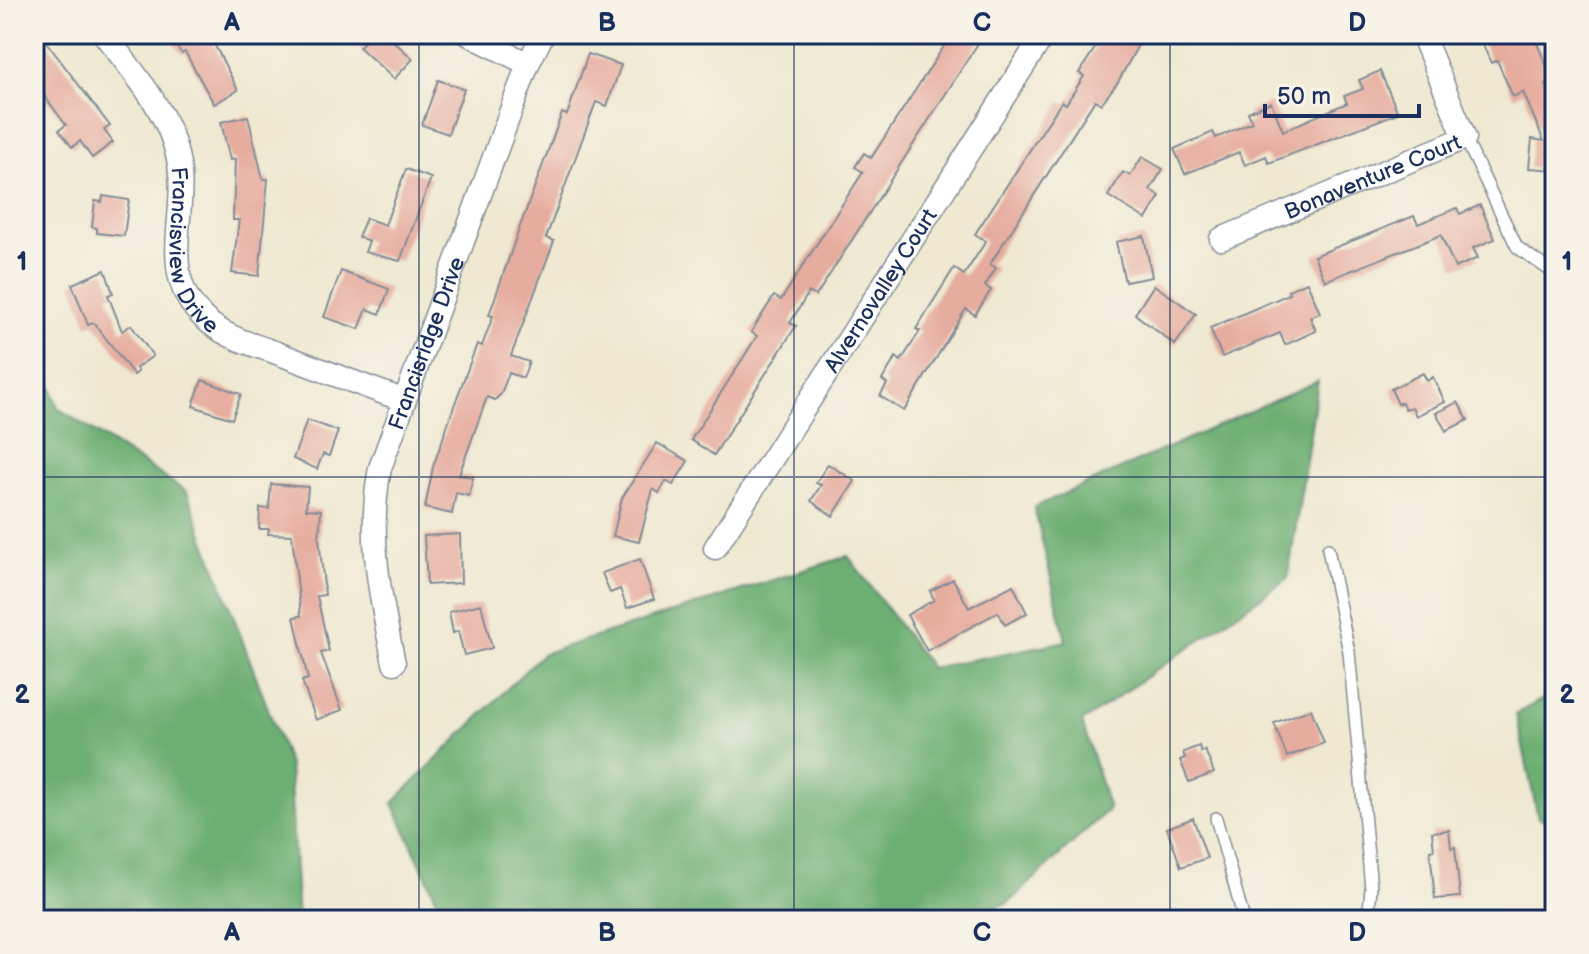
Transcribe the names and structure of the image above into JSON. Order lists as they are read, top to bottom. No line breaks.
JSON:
{"streets":{"street":["Bonaventure Court","Francisview Drive","Alvernovalley Court","Francisridge Drive"]},"crossings":[["Francisview Drive","Francisridge Drive"]],"scale_bar":"50 m","grid":{"columns":["A","B","C","D"],"rows":["1","2"]}}
